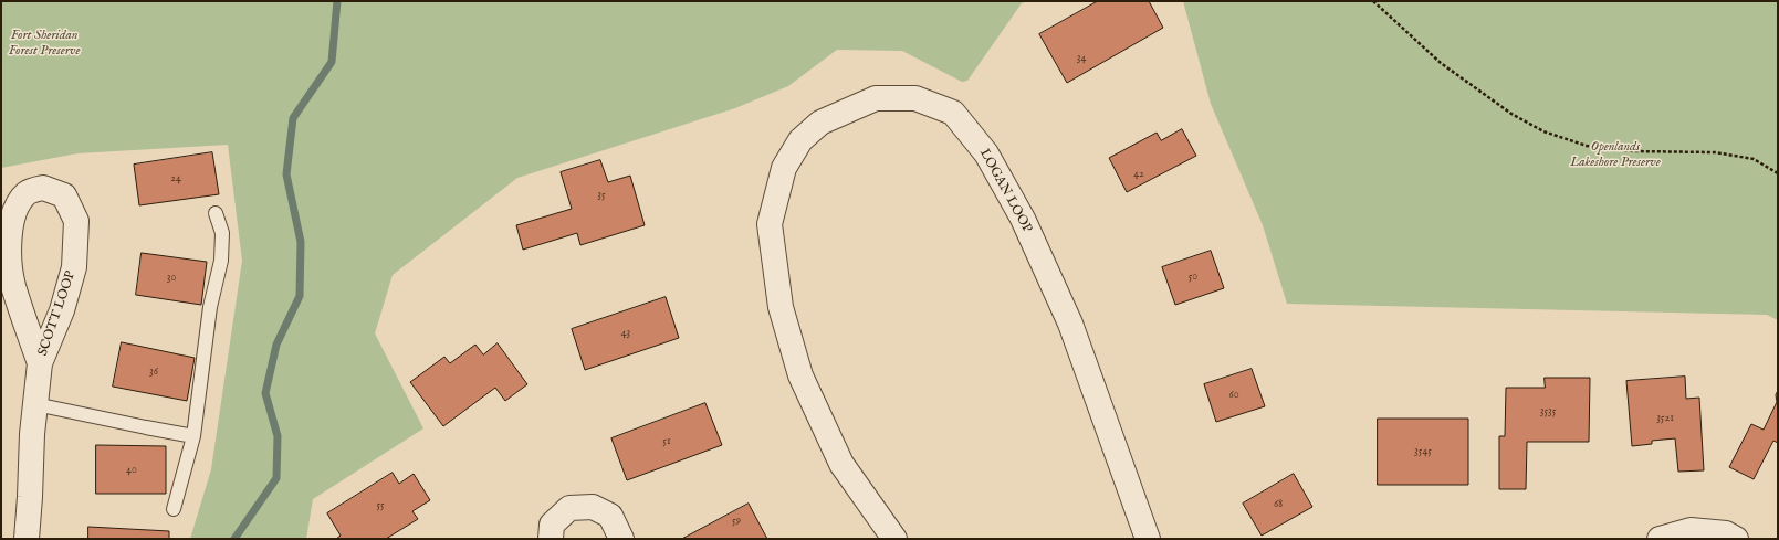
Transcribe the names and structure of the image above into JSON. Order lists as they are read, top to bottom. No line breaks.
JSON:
{"streets":{"street":["LOGAN LOOP","SCOTT LOOP"]},"parks":["Fort Sheridan Forest Preserve","Openlands Lakeshore Preserve"],"house_numbers":["34","42","24","35","50","30","43","36","60","3535","3521","51","3545","40","68","55","59"]}
